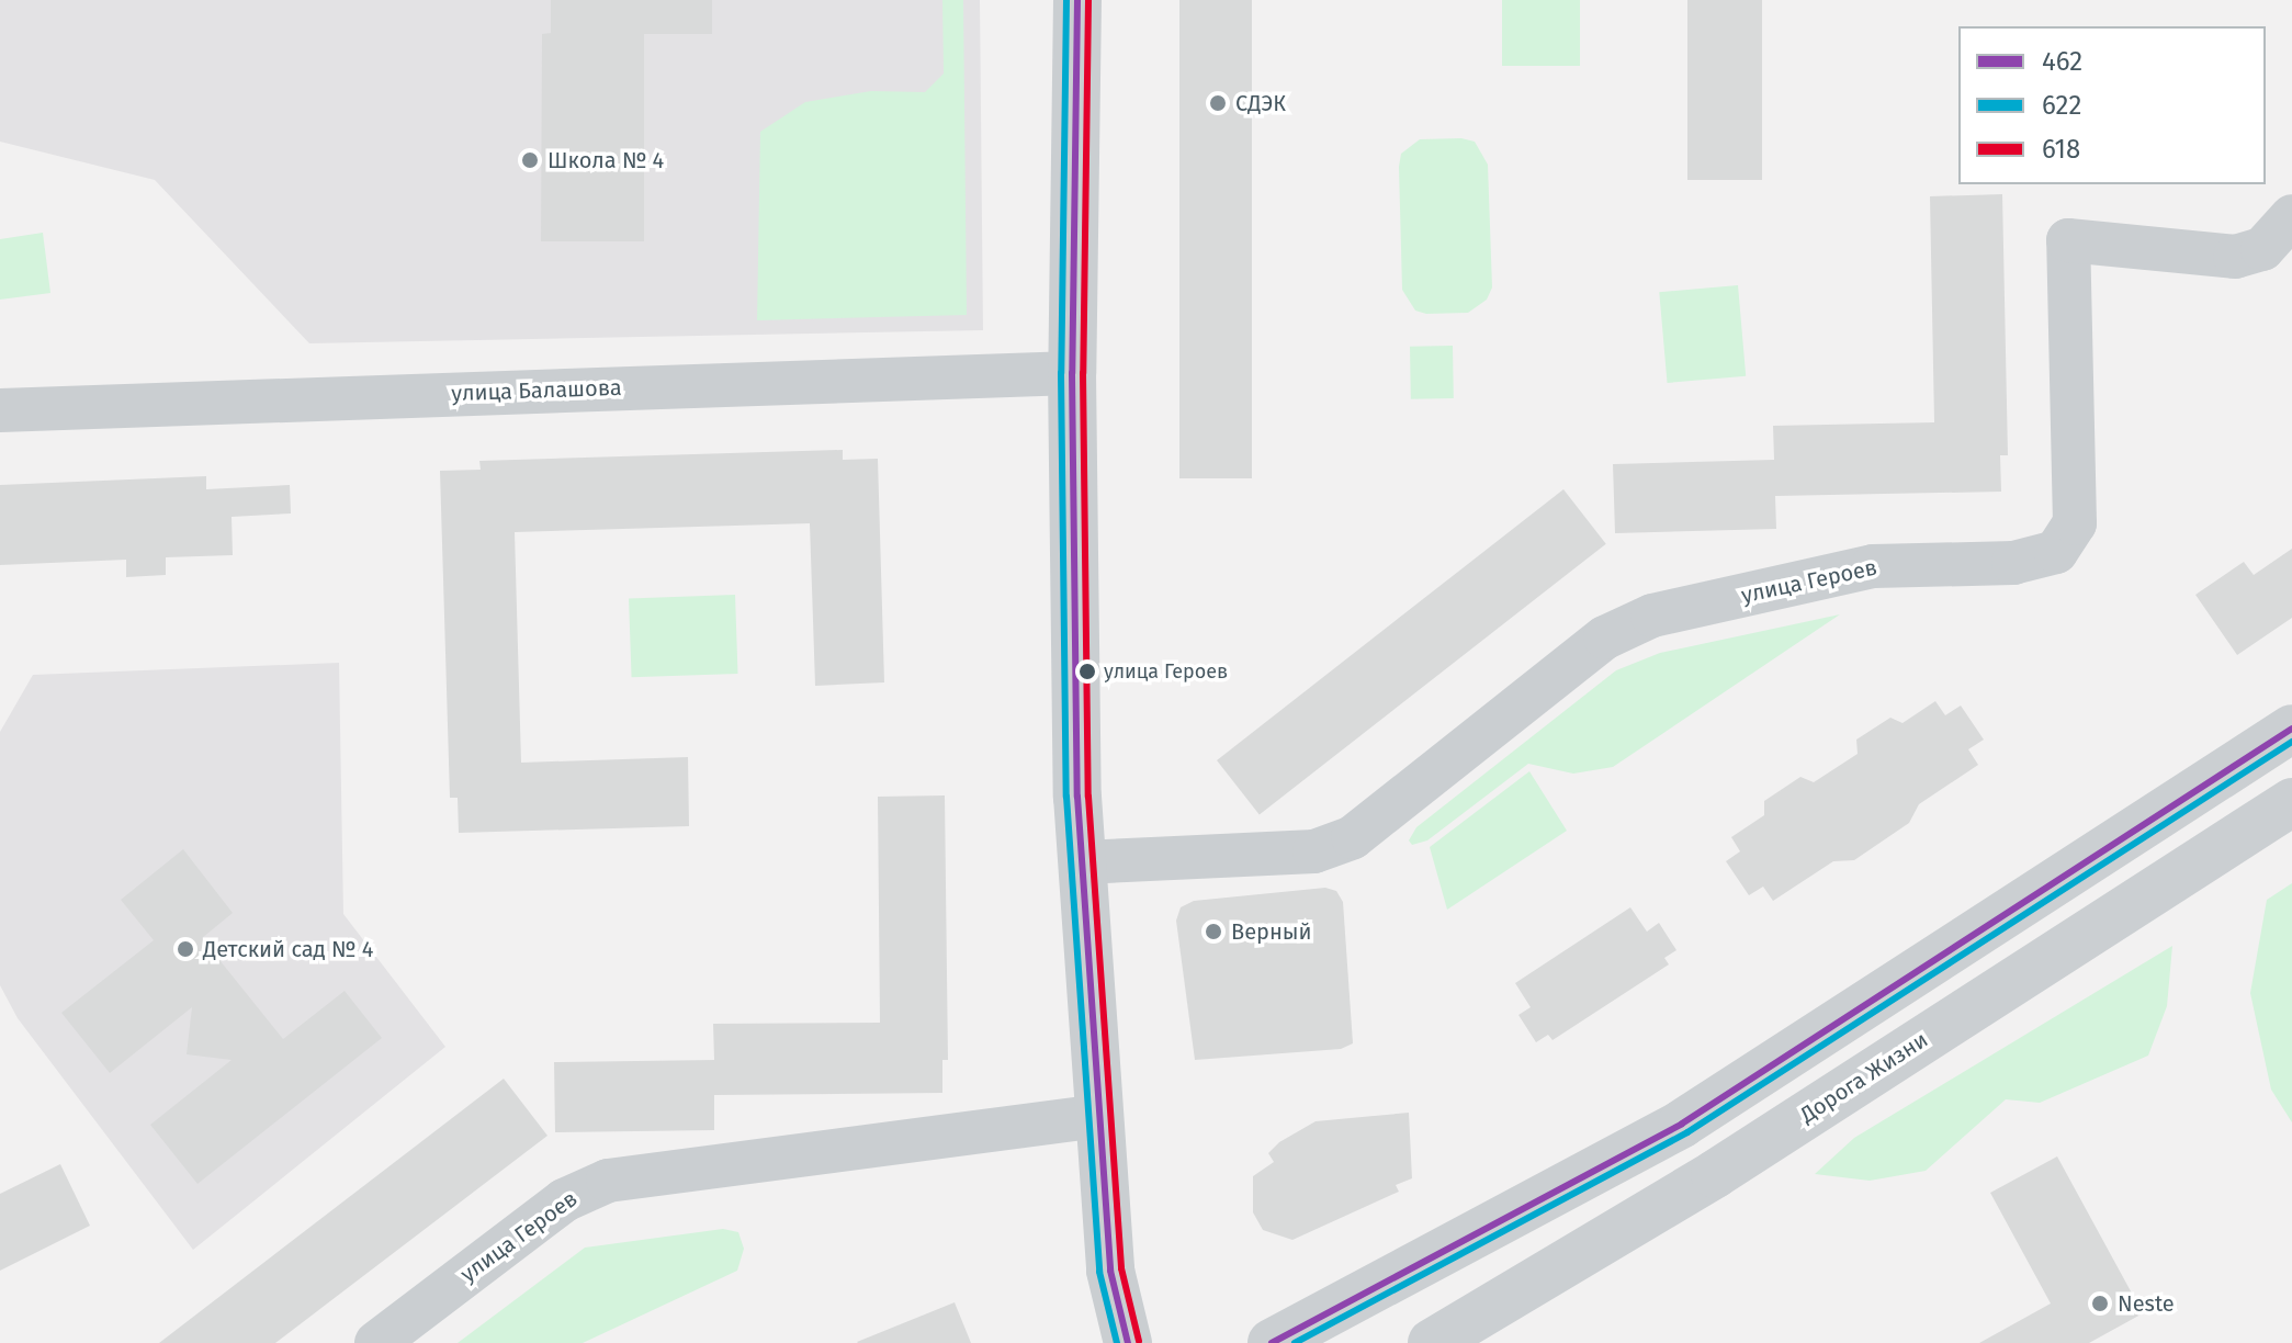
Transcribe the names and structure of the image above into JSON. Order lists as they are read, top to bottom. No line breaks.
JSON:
{"streets":{"main road":["Дорога Жизни"],"street":["улица Балашова","улица Героев"]},"places":["СДЭК","Школа № 4","улица Героев","Верный","Детский сад № 4","Neste"],"lines":["transit line 462","transit line 622","transit line 618"],"legend":["462","622","618"]}
